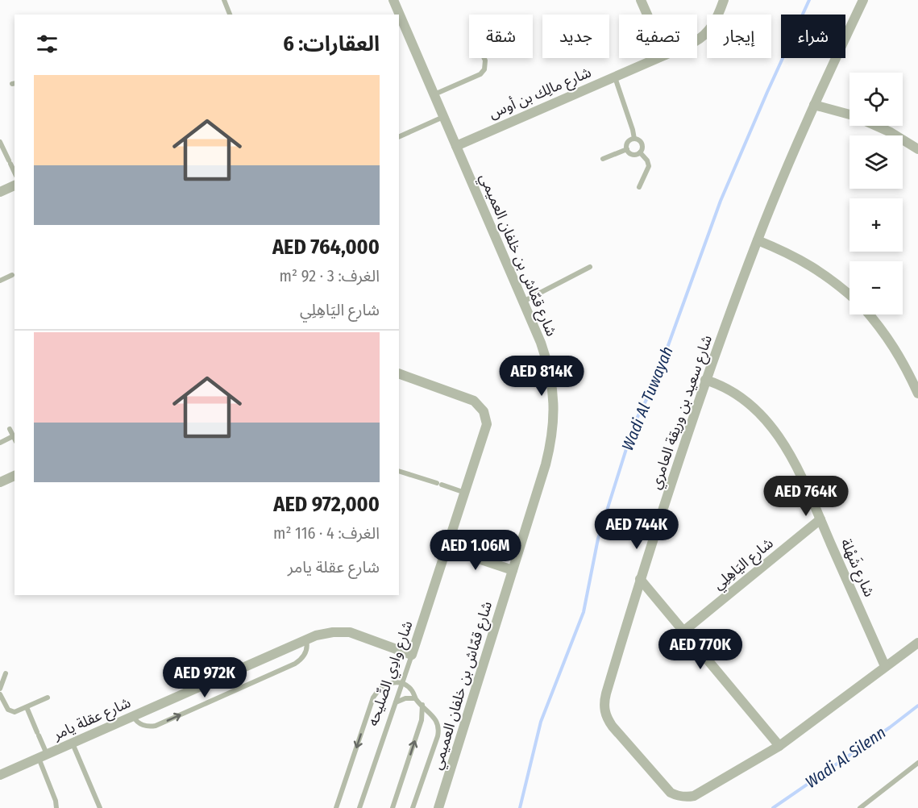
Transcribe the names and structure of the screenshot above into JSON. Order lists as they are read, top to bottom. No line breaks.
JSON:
{"streets":{"street":["شارع مالِك بن أوس","شارع قمّاش بن خلفان العميمي","شارع سعيد بن وريقة العامري","شارع اليَاهِلِي","شارع شَهْلة","شارع وادِي الصِّليحه","شارع عقلة يامر"]},"crossings":[["شارع مالِك بن أوس","شارع قمّاش بن خلفان العميمي"],["شارع سعيد بن وريقة العامري","شارع شَهْلة"],["شارع اليَاهِلِي","شارع شَهْلة"],["شارع وادِي الصِّليحه","شارع عقلة يامر"]],"water":["Wadi Al Tuwayah","Wadi Al Silenn"],"page":{"chip":["شراء","إيجار","تصفية","جديد","شقة"],"heading":"العقارات: 6","map_buttons":["+","−"],"list":[{"name":"AED 764,000","note":"الغرف: 3 · 92 m² · شارع اليَاهِلِي"},{"name":"AED 972,000","note":"الغرف: 4 · 116 m² · شارع عقلة يامر"}],"price":["AED 814K","AED 764K","AED 744K","AED 1.06M","AED 770K","AED 972K"]}}
